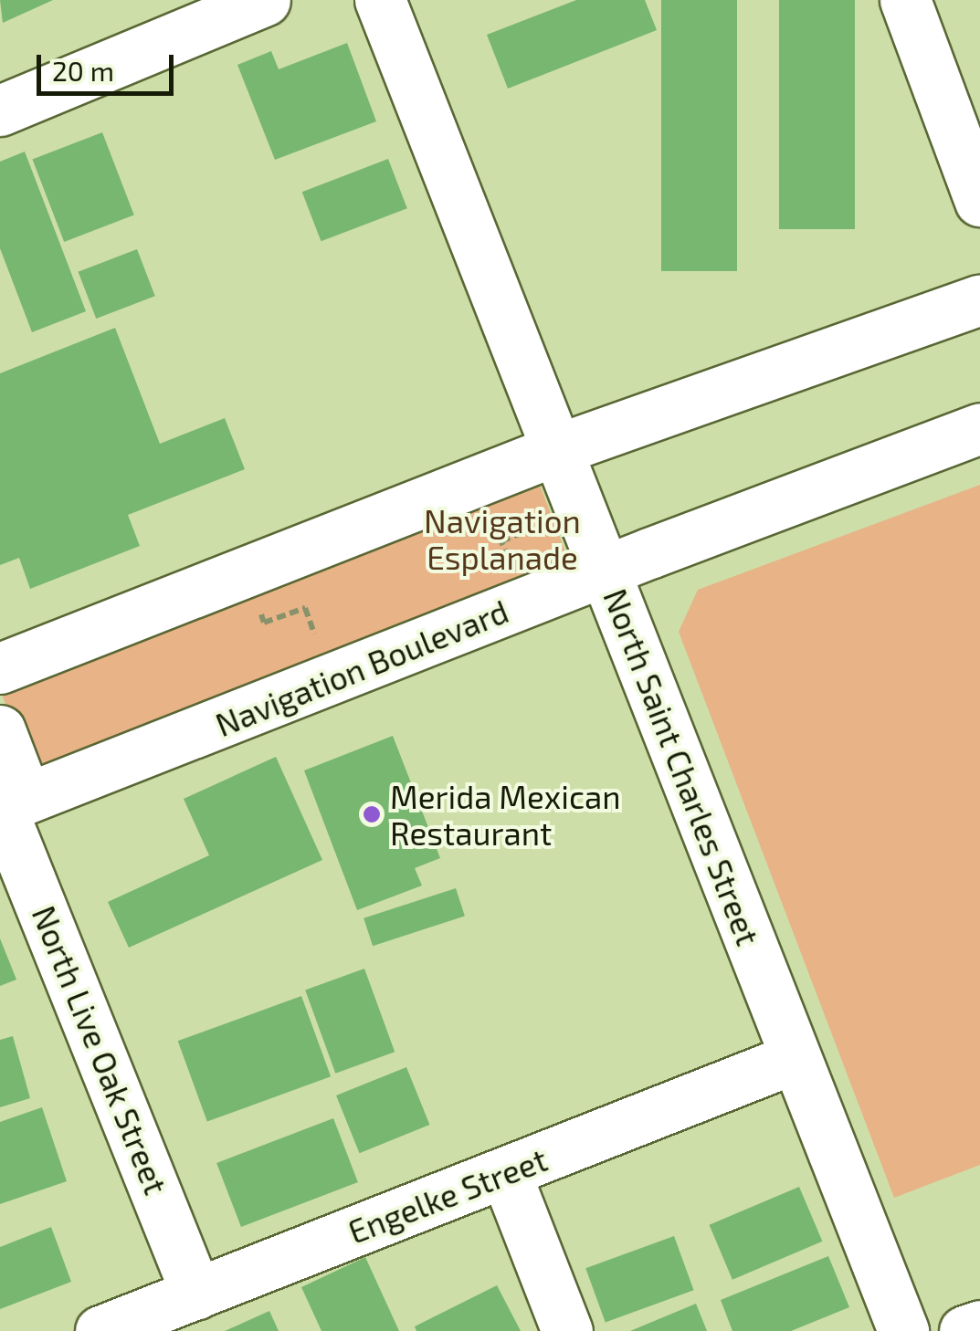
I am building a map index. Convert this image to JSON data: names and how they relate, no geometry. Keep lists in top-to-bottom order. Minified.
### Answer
{"streets":{"street":["Navigation Boulevard","North Saint Charles Street","North Live Oak Street","Engelke Street"]},"crossings":[["Navigation Boulevard","North Saint Charles Street"],["Navigation Boulevard","North Live Oak Street"],["North Saint Charles Street","Engelke Street"],["North Live Oak Street","Engelke Street"]],"parks":["Navigation Esplanade"],"places":["Merida Mexican Restaurant"],"scale_bar":"20 m"}
